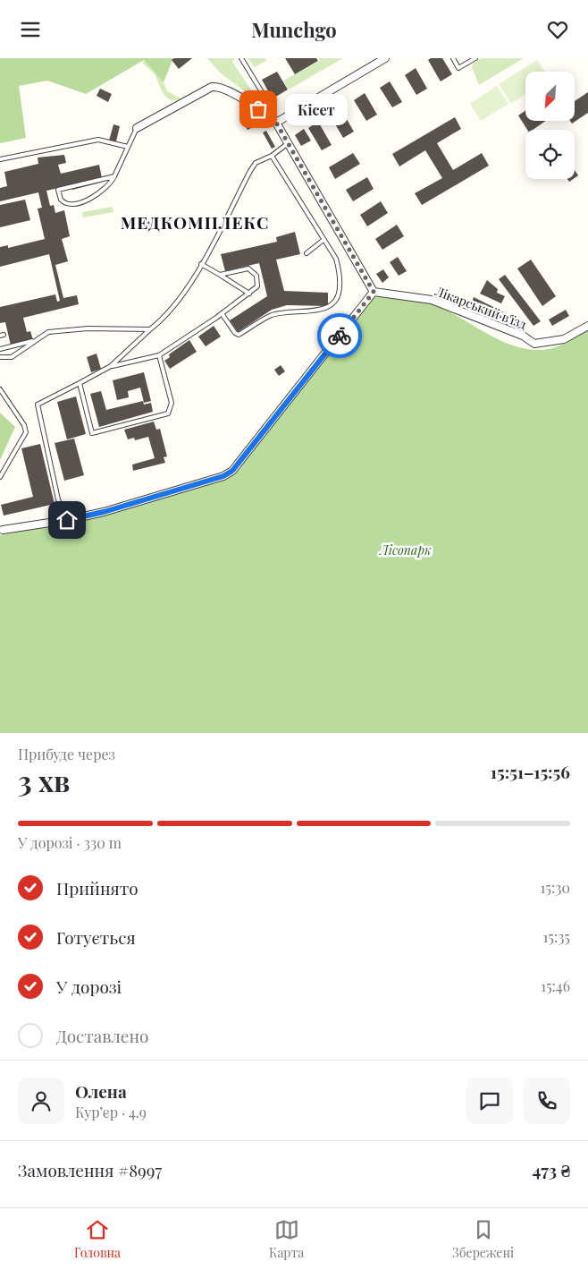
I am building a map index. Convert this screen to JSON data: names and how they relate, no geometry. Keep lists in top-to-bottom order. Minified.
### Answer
{"streets":{"street":["Лікарський в'їзд"]},"districts":["МЕДКОМПЛЕКС"],"parks":["Лісопарк"],"places":["Кісет"],"north":"bottom left","page":{"header":"Munchgo","bubble":"Кісет","heading":["3 хв","Прибуде через","15:51–15:56"],"panel":["Олена","Кур’єр · 4.9","Замовлення #8997","473 ₴"],"bar":"У дорозі · 330 m","list":[["Прийнято","15:30"],["Готується","15:35"],["У дорозі","15:46"],"Доставлено"],"tabs":["Головна","Карта","Збережені"]}}
